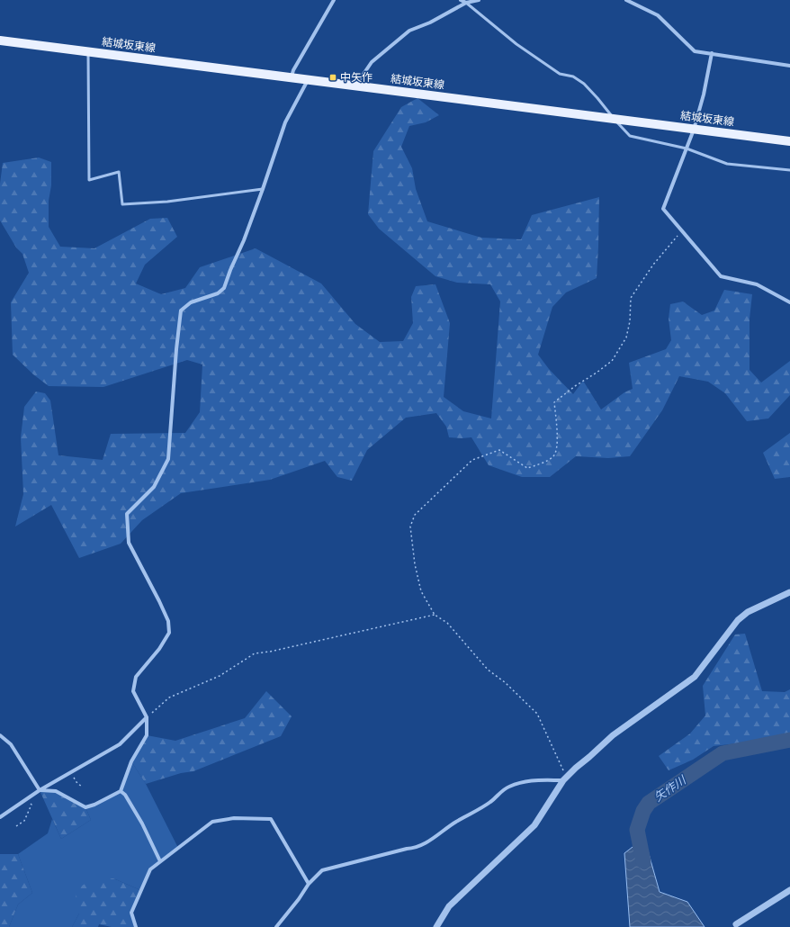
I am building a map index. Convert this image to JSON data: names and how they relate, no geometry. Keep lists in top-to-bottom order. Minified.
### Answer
{"streets":{"main road":["結城坂東線"]},"water":["矢作川"],"places":{"transit":["中矢作"]}}
